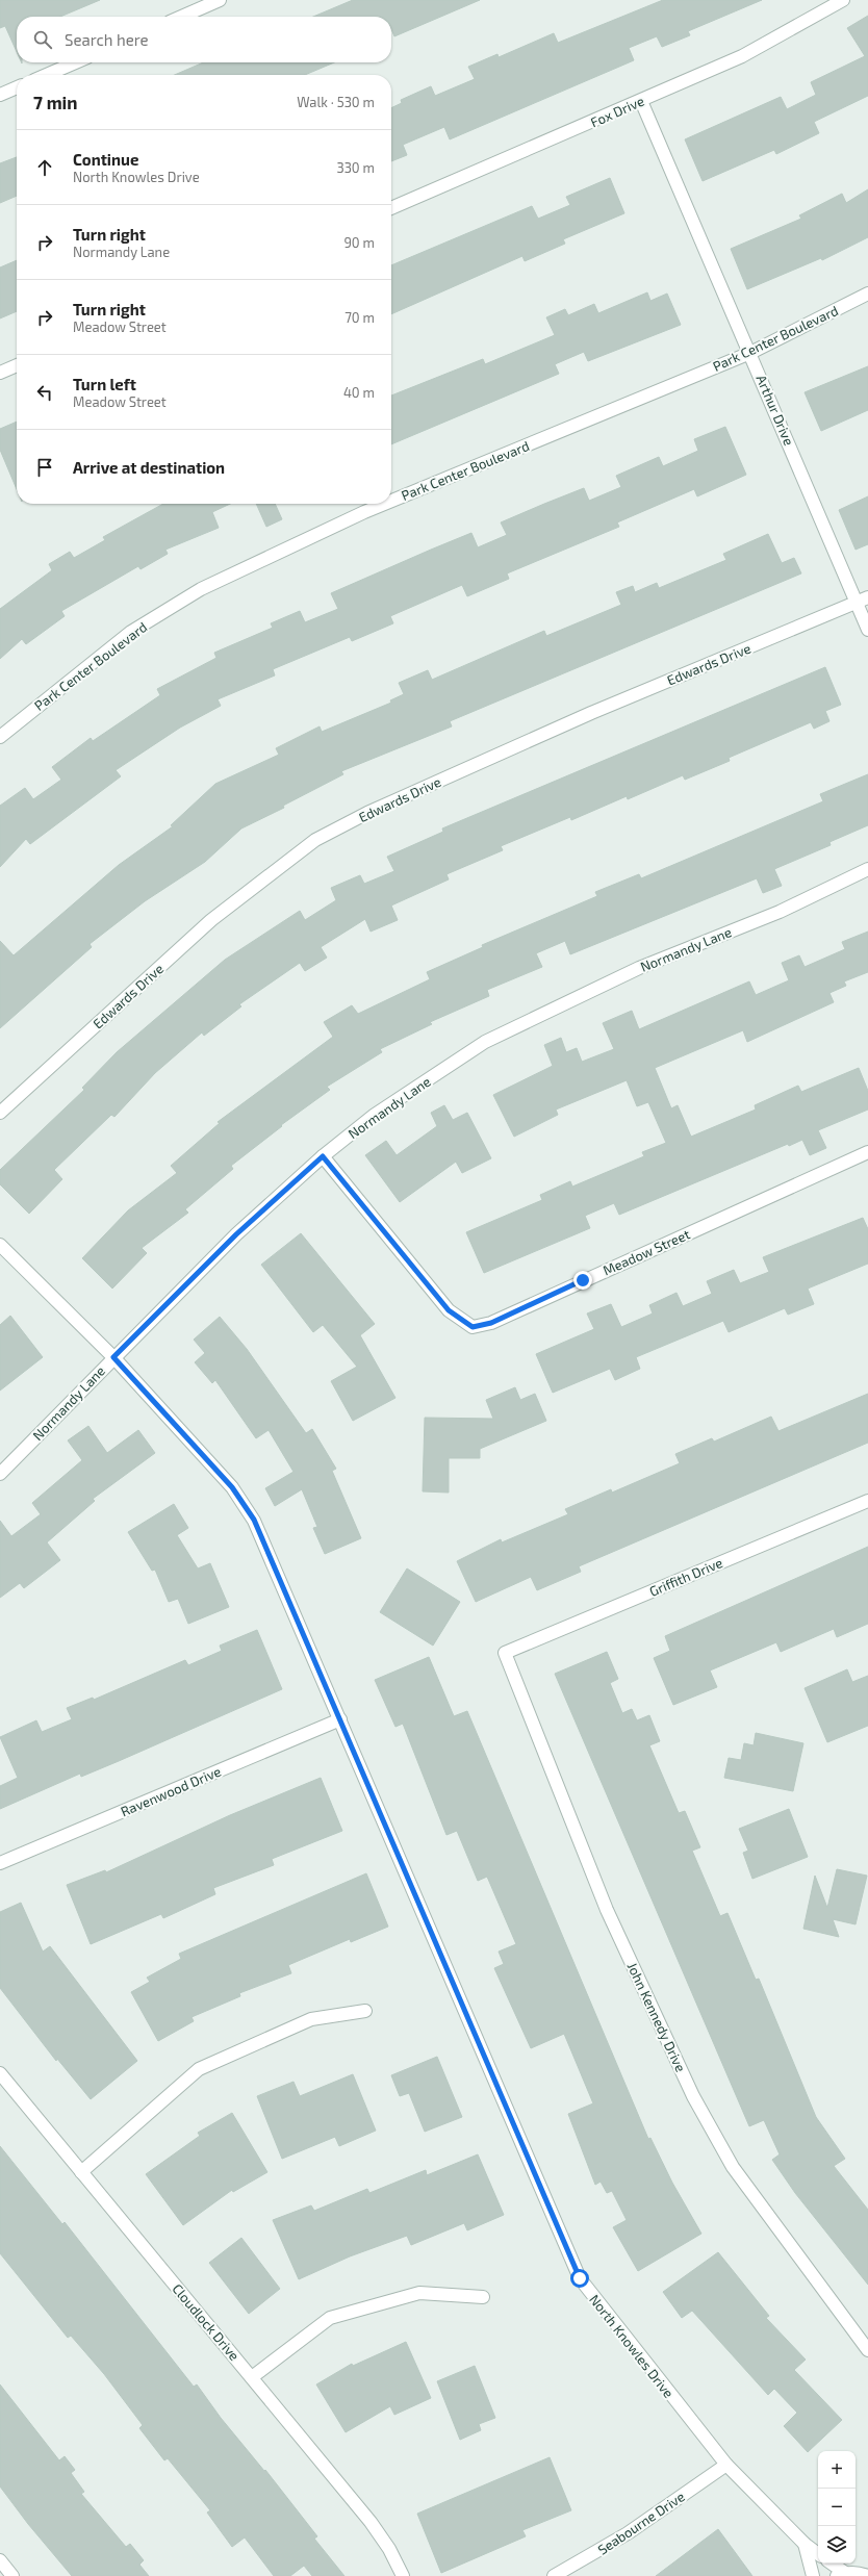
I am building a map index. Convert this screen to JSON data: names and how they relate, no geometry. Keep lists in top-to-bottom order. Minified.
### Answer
{"streets":{"street":["Fox Drive","Park Center Boulevard","Arthur Drive","Edwards Drive","Normandy Lane","Meadow Street","Griffith Drive","Ravenwood Drive","John Kennedy Drive","Cloudlock Drive","North Knowles Drive","Seabourne Drive"]},"crossings":[["Fox Drive","Arthur Drive"],["Park Center Boulevard","Arthur Drive"],["Arthur Drive","Edwards Drive"],["Normandy Lane","Meadow Street"],["Normandy Lane","North Knowles Drive"],["Griffith Drive","John Kennedy Drive"],["Ravenwood Drive","North Knowles Drive"],["North Knowles Drive","Seabourne Drive"]],"page":{"search":"Search here","heading":["7 min","Walk · 530 m"],"list":[["Continue","North Knowles Drive","330 m"],["Turn right","Normandy Lane","90 m"],["Turn right","Meadow Street","70 m"],["Turn left","Meadow Street","40 m"],"Arrive at destination"],"map_buttons":["+","−"]}}
